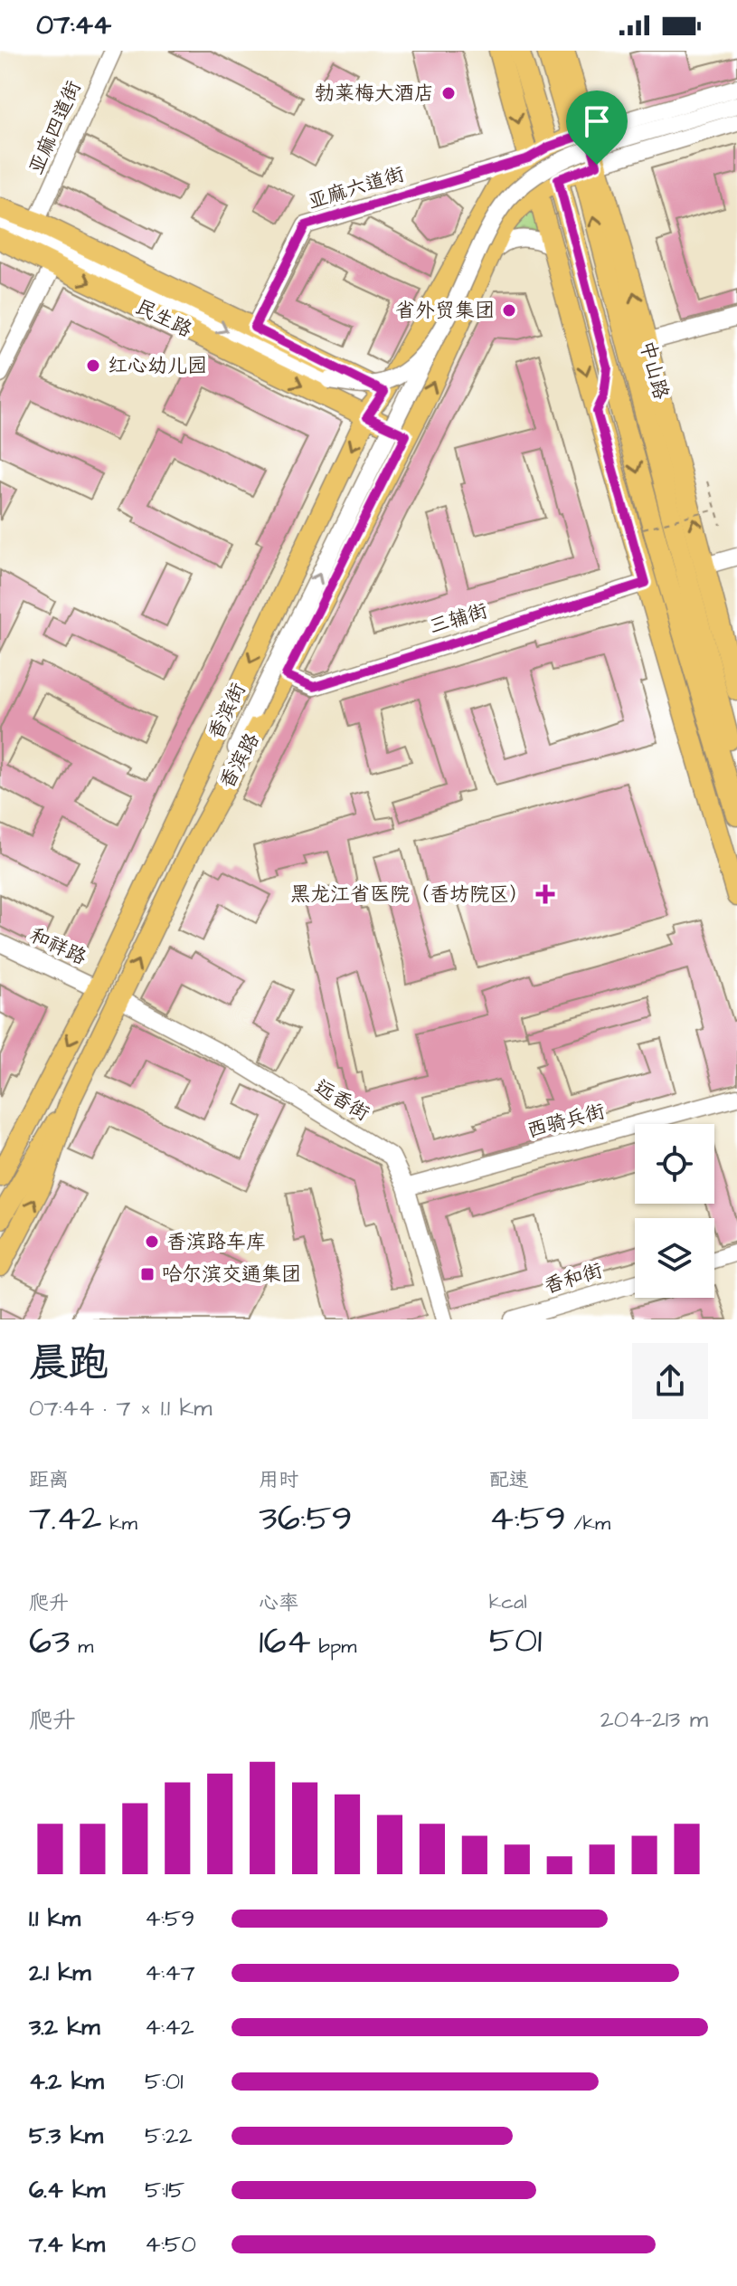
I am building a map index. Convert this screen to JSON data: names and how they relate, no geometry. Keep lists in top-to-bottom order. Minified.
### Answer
{"streets":{"main road":["民生路","中山路","香滨街","香滨路"],"street":["亚麻四道街","亚麻六道街","三辅街","和祥路","远香街","西骑兵街","香和街"]},"crossings":[["亚麻四道街","民生路"],["亚麻六道街","民生路"],["亚麻六道街","香滨街"],["民生路","香滨街"],["民生路","香滨路"],["中山路","香滨街"],["中山路","香滨路"],["三辅街","香滨路"],["香滨街","和祥路"],["香滨路","远香街"],["远香街","西骑兵街"]],"one_way":["香滨街"],"places":{"other":["勃莱梅大酒店","省外贸集团","红心幼儿园","香滨路车库"],"health":["黑龙江省医院（香坊院区）"],"transit":["哈尔滨交通集团"]},"page":{"status":"07:44","heading":["晨跑","07:44 · 7 × 1.1 km"],"stats":[["距离","7.42 km"],["用时","36:59"],["配速","4:59 /km"],["爬升","63 m"],["心率","164 bpm"],["kcal","501"]],"chart":["爬升","204–213 m"],"list":[{"name":"1.1 km","note":"4:59"},{"name":"2.1 km","note":"4:47"},{"name":"3.2 km","note":"4:42"},{"name":"4.2 km","note":"5:01"},{"name":"5.3 km","note":"5:22"},{"name":"6.4 km","note":"5:15"},{"name":"7.4 km","note":"4:50"}]}}
